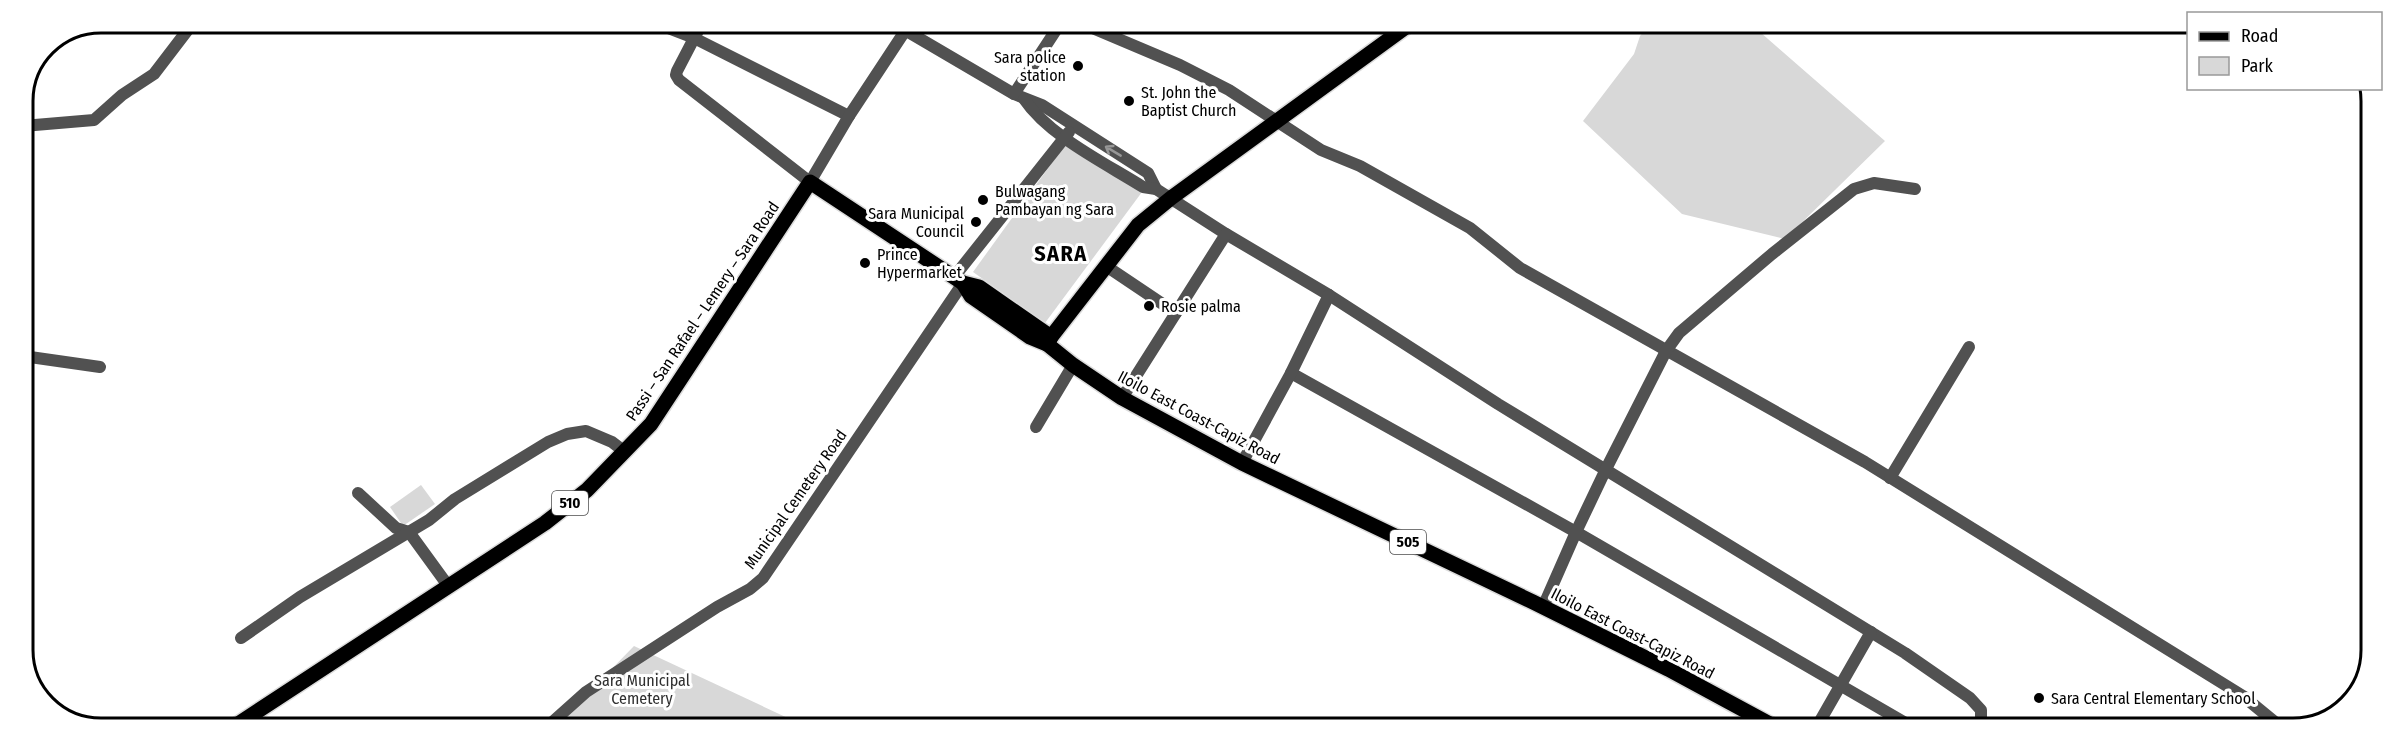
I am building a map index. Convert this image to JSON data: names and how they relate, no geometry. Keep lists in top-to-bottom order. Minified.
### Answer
{"streets":{"main road":["Passi – San Rafael – Lemery – Sara Road","Iloilo East Coast-Capiz Road","510","505"],"street":["Municipal Cemetery Road"]},"districts":["SARA"],"parks":["Sara Municipal Cemetery"],"places":["Sara police station","St. John the Baptist Church","Bulwagang Pambayan ng Sara","Sara Municipal Council","Prince Hypermarket","Rosie palma","Sara Central Elementary School"],"legend":["Road","Park"]}
